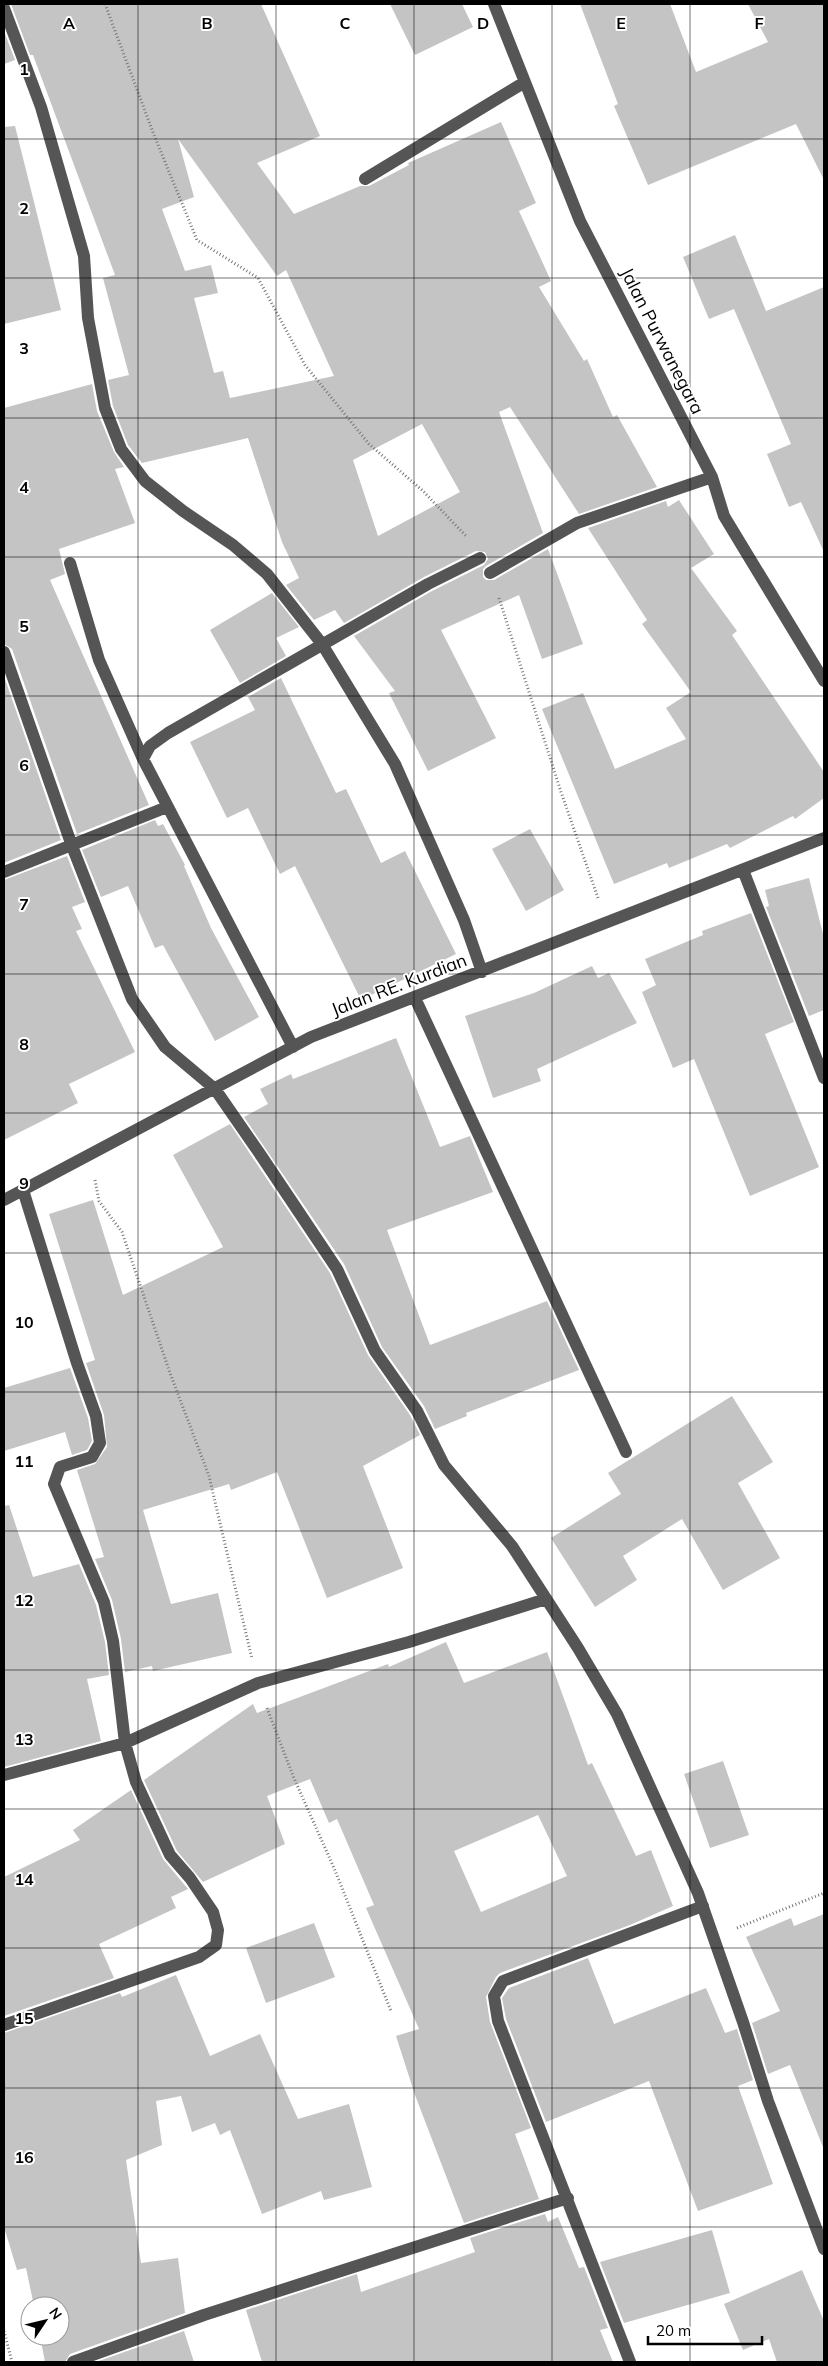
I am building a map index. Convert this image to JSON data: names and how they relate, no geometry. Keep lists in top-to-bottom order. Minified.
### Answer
{"streets":{"street":["Jalan Purwanegara","Jalan RE. Kurdian"]},"scale_bar":"20 m","north":"top right","grid":{"columns":["A","B","C","D","E","F"],"rows":["1","2","3","4","5","6","7","8","9","10","11","12","13","14","15","16"]}}
